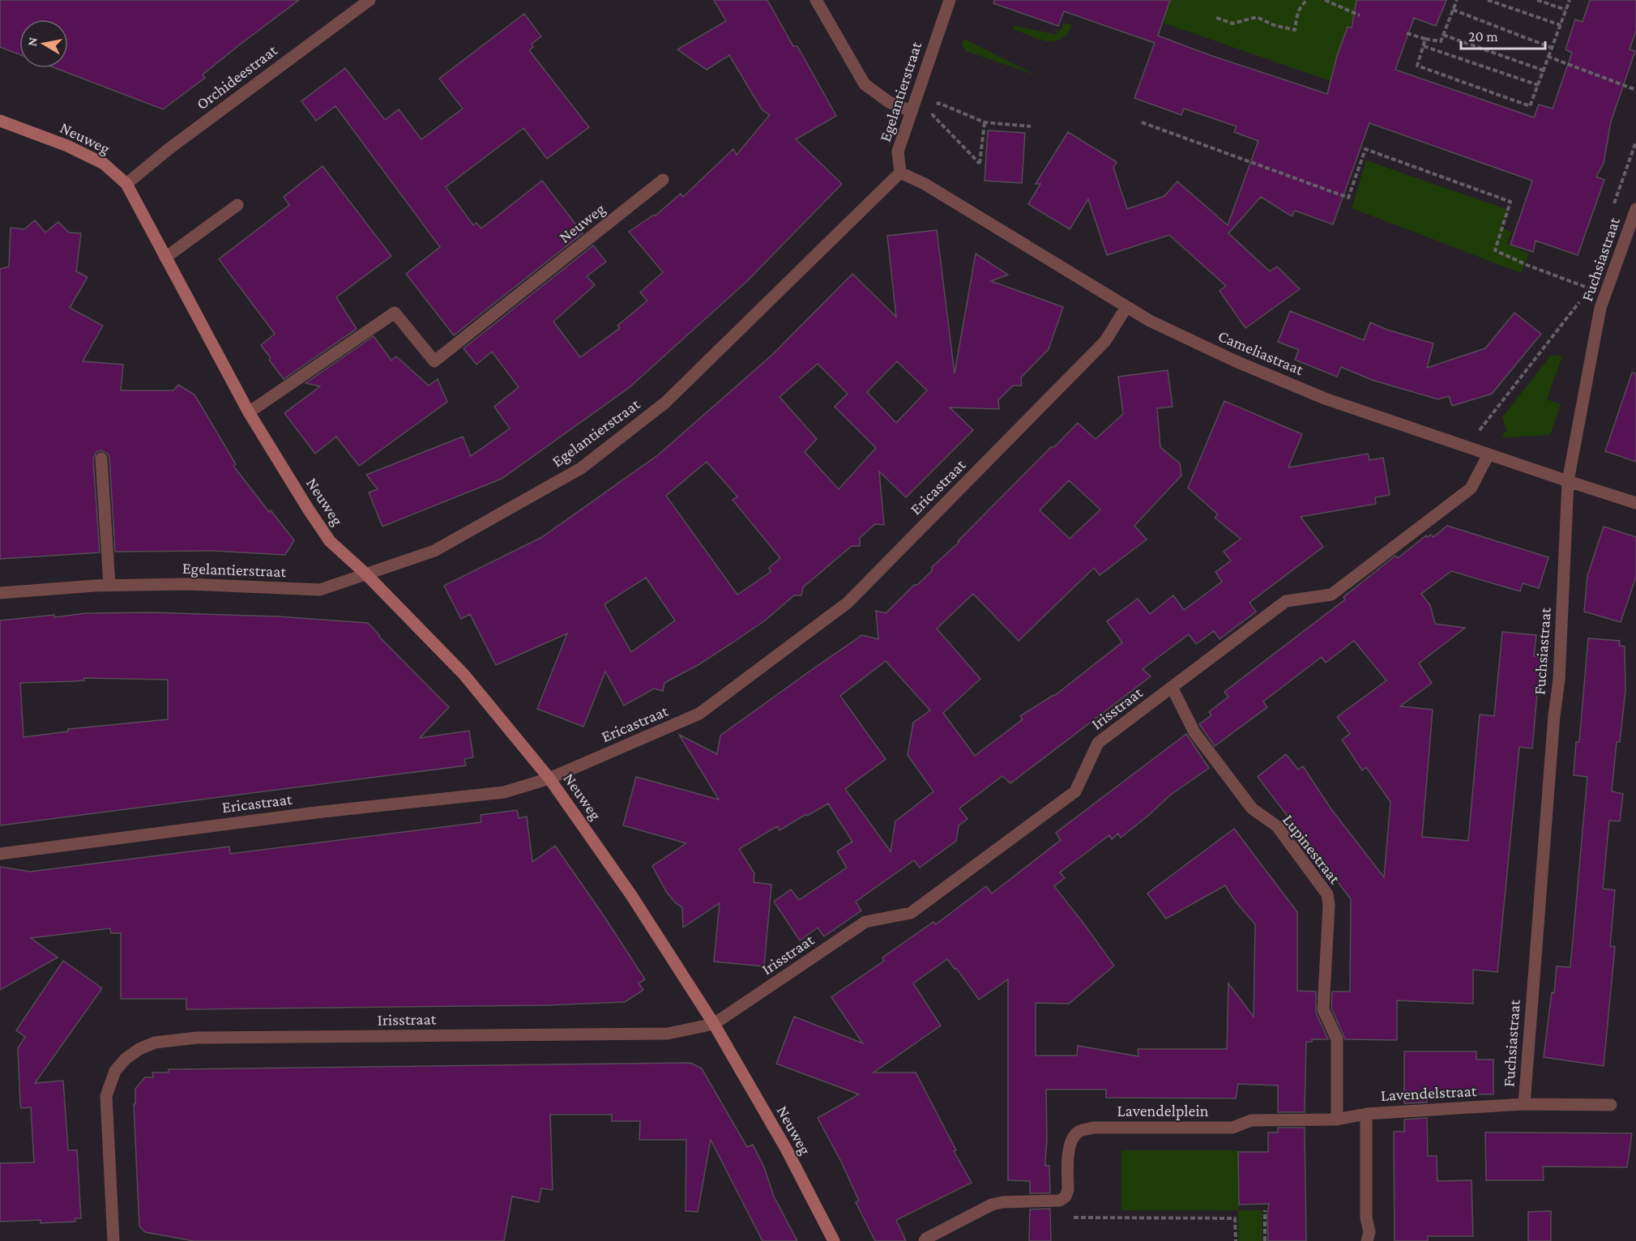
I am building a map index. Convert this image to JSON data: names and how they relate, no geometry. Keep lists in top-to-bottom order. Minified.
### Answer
{"streets":{"street":["Orchideestraat","Egelantierstraat","Neuweg","Fuchsiastraat","Cameliastraat","Ericastraat","Irisstraat","Lupinestraat","Lavendelstraat","Lavendelplein"]},"crossings":[["Orchideestraat","Neuweg"],["Egelantierstraat","Neuweg"],["Egelantierstraat","Cameliastraat"],["Neuweg","Ericastraat"],["Neuweg","Irisstraat"],["Fuchsiastraat","Cameliastraat"],["Fuchsiastraat","Lavendelstraat"],["Cameliastraat","Ericastraat"],["Cameliastraat","Irisstraat"],["Irisstraat","Lupinestraat"],["Lupinestraat","Lavendelstraat"],["Lupinestraat","Lavendelplein"],["Lavendelstraat","Lavendelplein"]],"scale_bar":"20 m","north":"left"}
